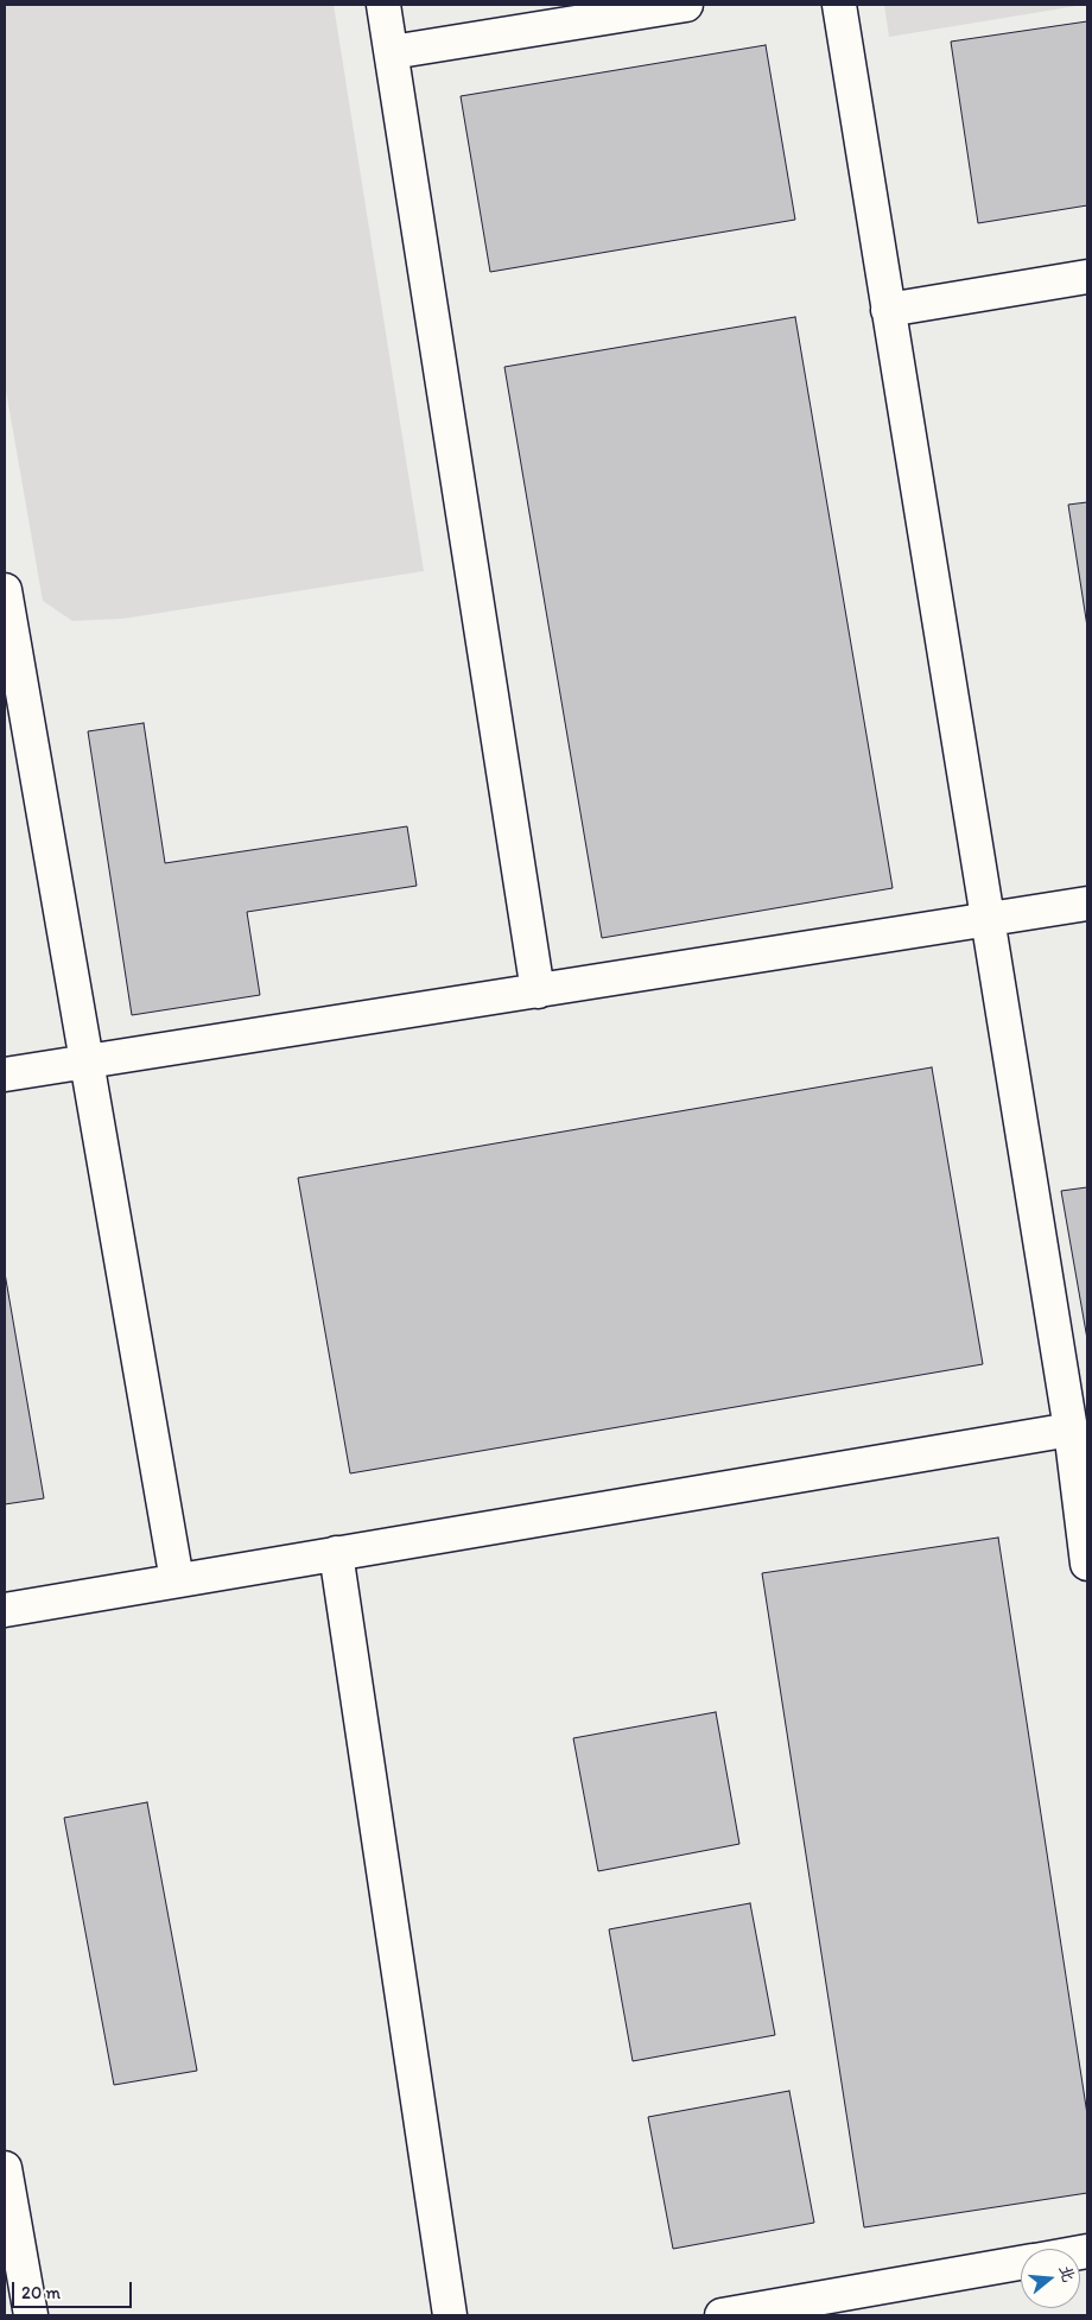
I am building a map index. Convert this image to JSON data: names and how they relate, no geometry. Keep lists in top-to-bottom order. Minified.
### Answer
{"scale_bar":"20 m","north":"right"}
